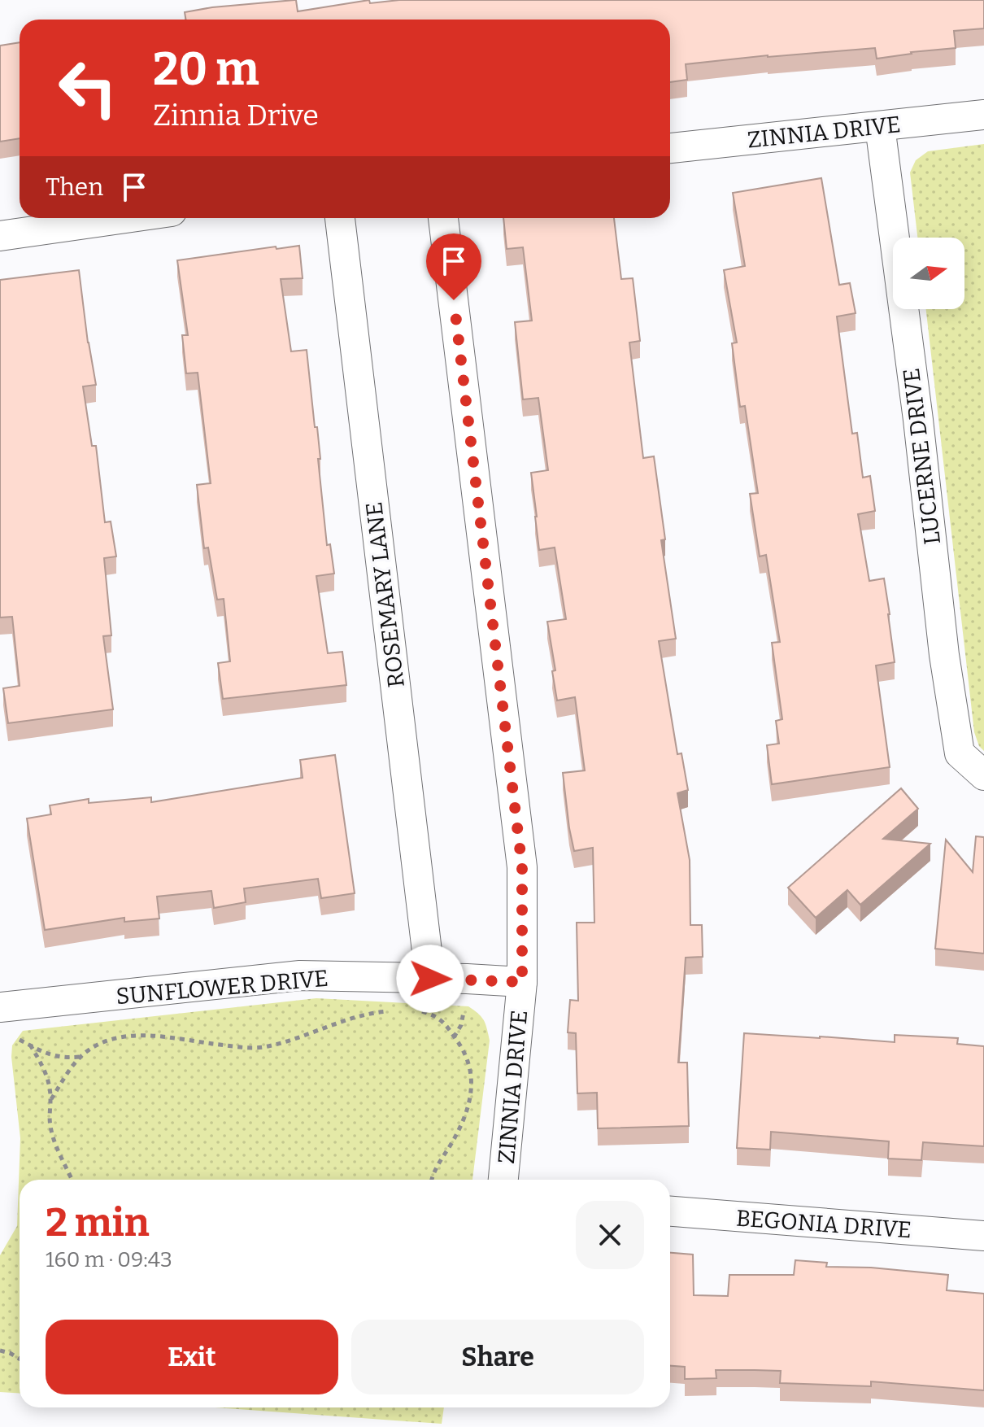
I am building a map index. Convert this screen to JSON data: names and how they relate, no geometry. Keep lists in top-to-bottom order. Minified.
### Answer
{"streets":{"street":["ZINNIA DRIVE","LUCERNE DRIVE","ROSEMARY LANE","SUNFLOWER DRIVE","BEGONIA DRIVE"]},"crossings":[["ZINNIA DRIVE","LUCERNE DRIVE"],["ZINNIA DRIVE","SUNFLOWER DRIVE"],["ROSEMARY LANE","SUNFLOWER DRIVE"]],"north":"right","page":{"turn":["20 m","Zinnia Drive"],"then":"Then","heading":["2 min","160 m · 09:43"],"buttons":["Exit","Share"]}}
